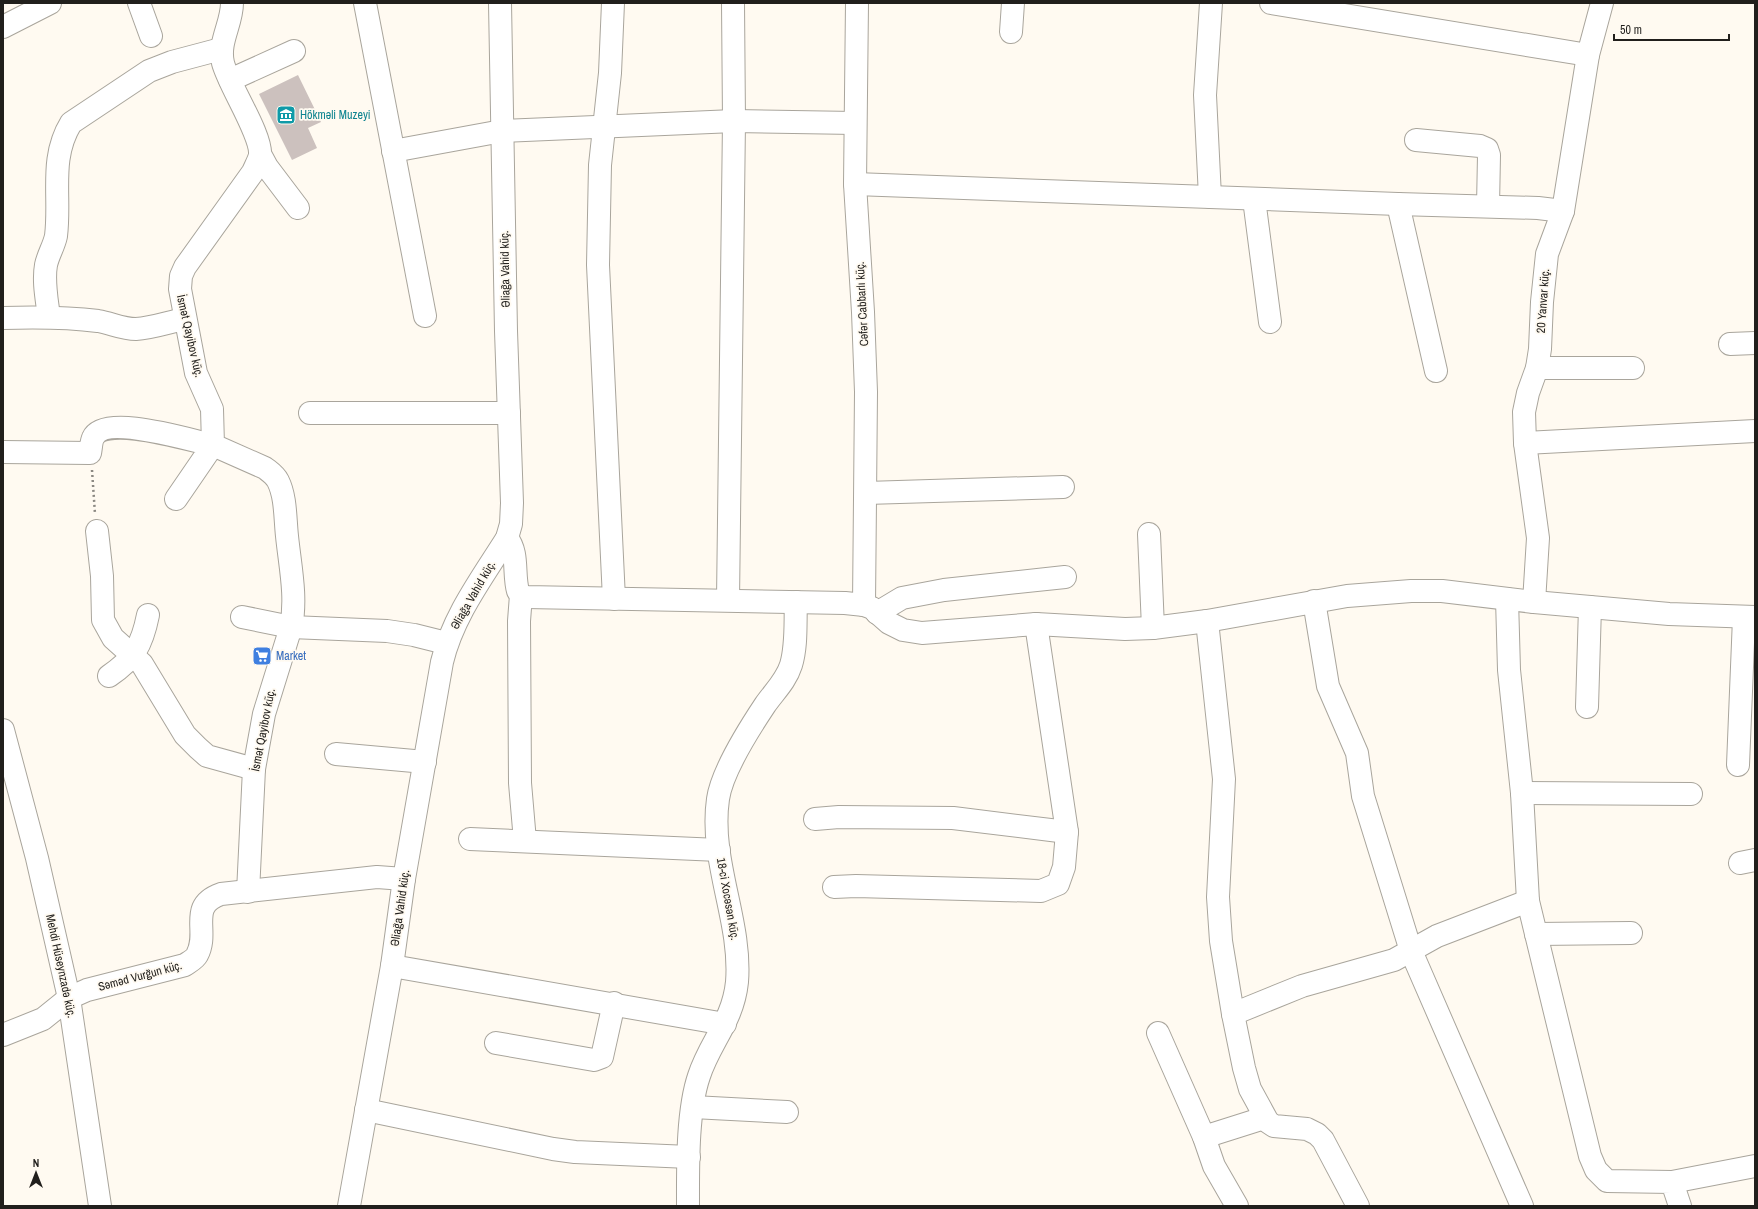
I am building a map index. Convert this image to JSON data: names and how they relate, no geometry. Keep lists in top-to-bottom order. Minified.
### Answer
{"streets":{"street":["Əliağa Vahid küç.","20 Yanvar küç.","Cəfər Cabbarlı küç.","İsmət Qayibov küç.","18-ci Xocəsən küç.","Mehdi Hüseynzadə küç.","Səməd Vurğun küç."]},"crossings":[["Əliağa Vahid küç.","Səməd Vurğun küç."],["İsmət Qayibov küç.","Səməd Vurğun küç."],["Mehdi Hüseynzadə küç.","Səməd Vurğun küç."]],"places":{"museum":["Hökməli Muzeyi"],"supermarket":["Market"]},"scale_bar":"50 m","north":"top"}
